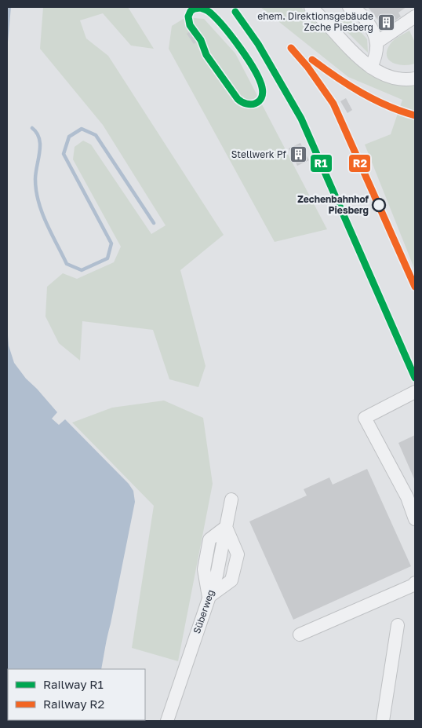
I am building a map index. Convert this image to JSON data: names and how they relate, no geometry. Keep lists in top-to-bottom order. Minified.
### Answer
{"streets":{"street":["Süberweg"]},"places":{"building":["ehem. Direktionsgebäude Zeche Piesberg","Stellwerk Pf"],"other":["Zechenbahnhof Piesberg"]},"lines":["rail line R1","rail line R2"],"legend":["Railway R1","Railway R2"]}
